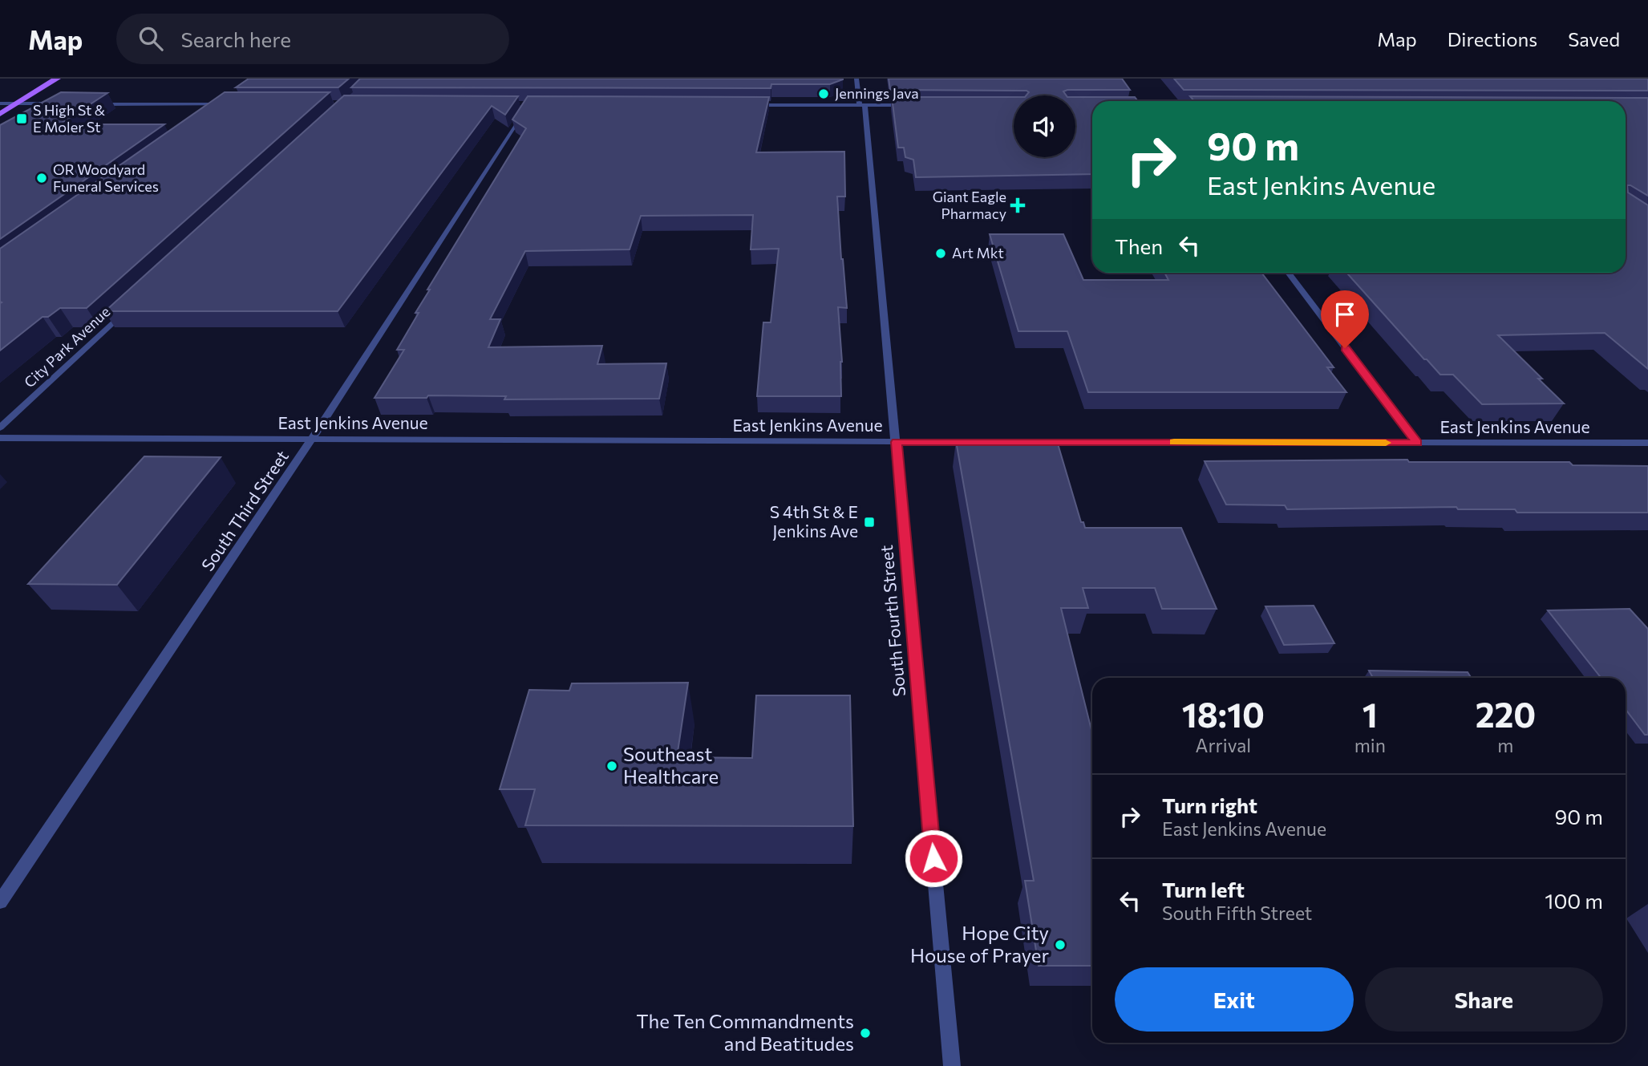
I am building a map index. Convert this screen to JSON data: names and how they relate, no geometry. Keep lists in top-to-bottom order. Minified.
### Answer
{"streets":{"street":["City Park Avenue","East Jenkins Avenue","South Third Street","South Fourth Street"]},"crossings":[["East Jenkins Avenue","South Third Street"],["East Jenkins Avenue","South Fourth Street"]],"places":{"other":["Jennings Java","OR Woodyard Funeral Services","Art Mkt","Southeast Healthcare","Hope City House of Prayer","The Ten Commandments and Beatitudes"],"transit":["S High St & E Moler St","S 4th St & E Jenkins Ave"],"health":["Giant Eagle Pharmacy"]},"page":{"header":"Map","search":"Search here","nav":["Map","Directions","Saved"],"turn":["90 m","East Jenkins Avenue"],"then":"Then","eta":["18:10","Arrival","1","min","220","m"],"list":[{"name":"Turn right","note":"East Jenkins Avenue","value":"90 m"},{"name":"Turn left","note":"South Fifth Street","value":"100 m"}],"buttons":["Exit","Share"]}}
